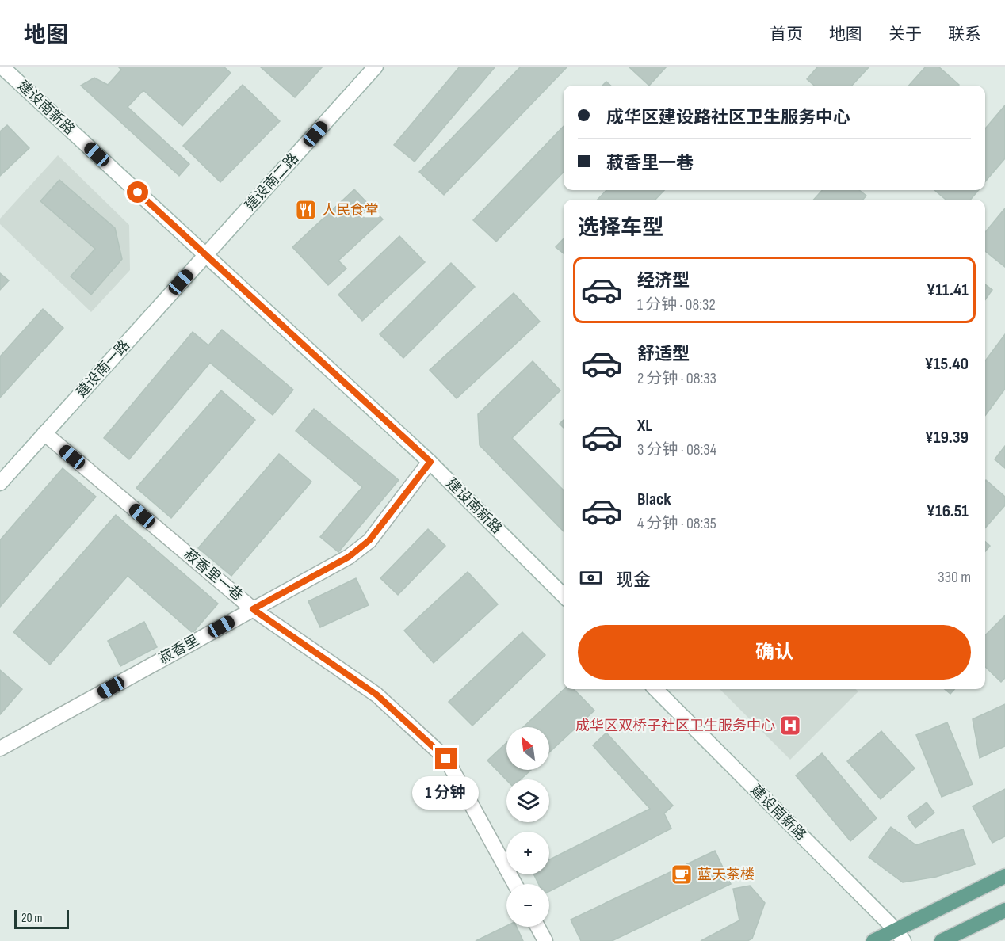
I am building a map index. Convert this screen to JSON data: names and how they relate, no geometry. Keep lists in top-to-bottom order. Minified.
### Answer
{"streets":{"street":["建设南新路","建设南二路","建设南一路","菽香里一巷","菽香里"]},"crossings":[["建设南新路","建设南二路"],["建设南新路","建设南一路"],["建设南新路","菽香里"],["建设南二路","建设南一路"],["建设南一路","菽香里一巷"],["菽香里一巷","菽香里"]],"places":{"restaurant":["人民食堂"],"hospital":["成华区双桥子社区卫生服务中心"],"cafe":["蓝天茶楼"]},"scale_bar":"20 m","north":"top left","page":{"header":"地图","nav":["首页","地图","关于","联系"],"banner":["成华区建设路社区卫生服务中心","菽香里一巷"],"heading":"选择车型","list":[{"name":"经济型","note":"1 分钟 · 08:32","value":"¥11.41"},{"name":"舒适型","note":"2 分钟 · 08:33","value":"¥15.40"},{"name":"XL","note":"3 分钟 · 08:34","value":"¥19.39"},{"name":"Black","note":"4 分钟 · 08:35","value":"¥16.51"}],"pay":["现金","330 m"],"buttons":"确认","map_buttons":["+","−"],"bubble":"1 分钟","scale":"20 m"}}
